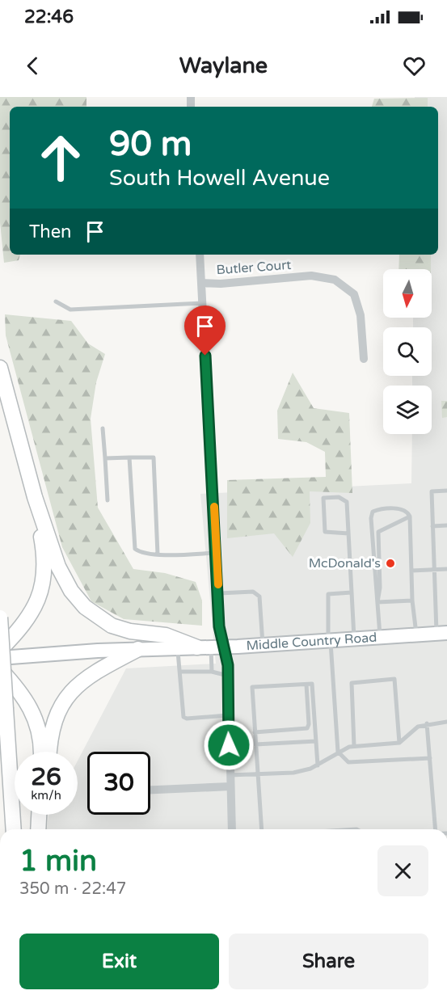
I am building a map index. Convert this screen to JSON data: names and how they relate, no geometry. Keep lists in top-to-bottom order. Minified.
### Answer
{"streets":{"main road":["Middle Country Road"],"street":["Butler Court"]},"places":["McDonald's"],"north":"bottom","page":{"status":"22:46","header":"Waylane","turn":["90 m","South Howell Avenue"],"then":"Then","speed":"26 km/h","limit":"30","heading":["1 min","350 m · 22:47"],"buttons":["Exit","Share"]}}
